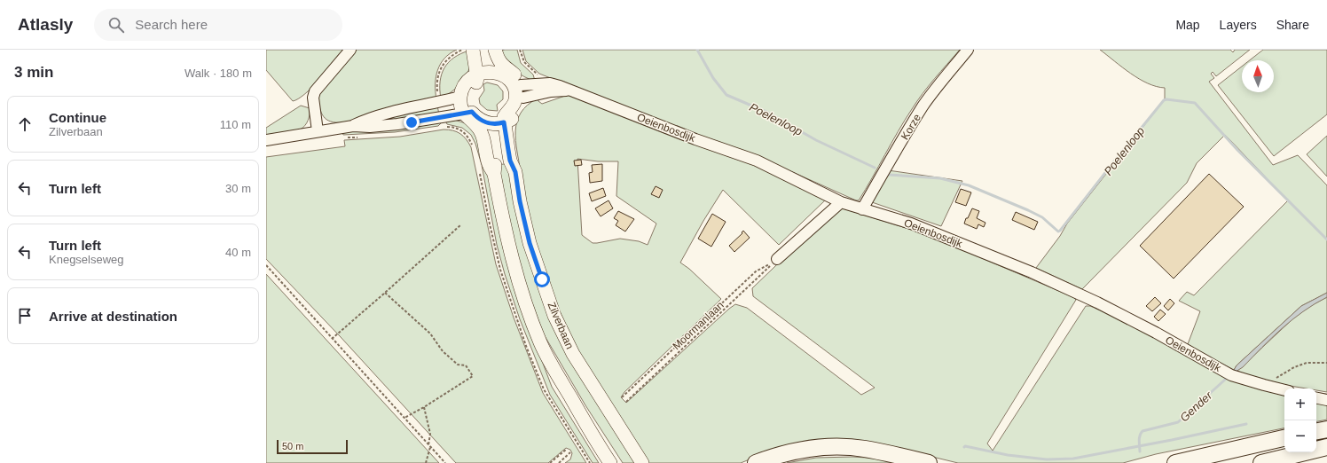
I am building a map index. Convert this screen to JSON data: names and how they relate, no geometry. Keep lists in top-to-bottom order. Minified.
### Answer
{"streets":{"main road":["Zilverbaan"],"street":["Korze","Oeienbosdijk"],"path":["Moormanlaan"]},"crossings":[["Korze","Oeienbosdijk"]],"water":["Poelenloop","Gender"],"scale_bar":"50 m","north":"top","page":{"header":"Atlasly","search":"Search here","nav":["Map","Layers","Share"],"heading":["3 min","Walk · 180 m"],"list":[["Continue","Zilverbaan","110 m"],["Turn left","30 m"],["Turn left","Knegselseweg","40 m"],"Arrive at destination"],"map_buttons":["+","−"],"scale":"50 m"}}
